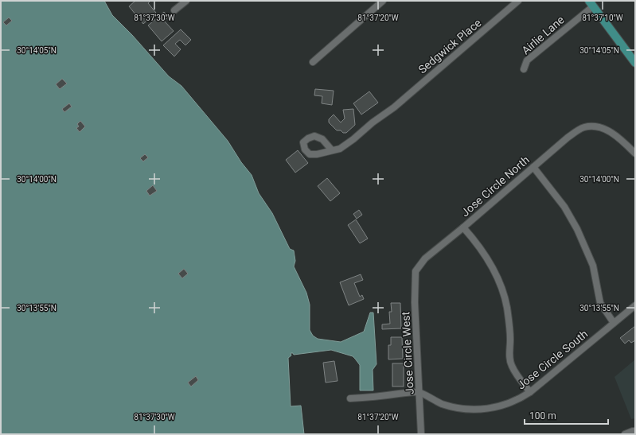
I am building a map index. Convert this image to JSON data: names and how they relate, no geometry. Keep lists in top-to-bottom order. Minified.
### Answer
{"streets":{"street":["Airlie Lane","Sedgwick Place","Jose Circle North","Jose Circle West","Jose Circle South"]},"crossings":[["Jose Circle North","Jose Circle West"],["Jose Circle West","Jose Circle South"]],"scale_bar":"100 m","coordinates":["81°37'30\"W","81°37'20\"W","81°37'10\"W","30°14'05\"N","30°14'00\"N","30°13'55\"N"]}
